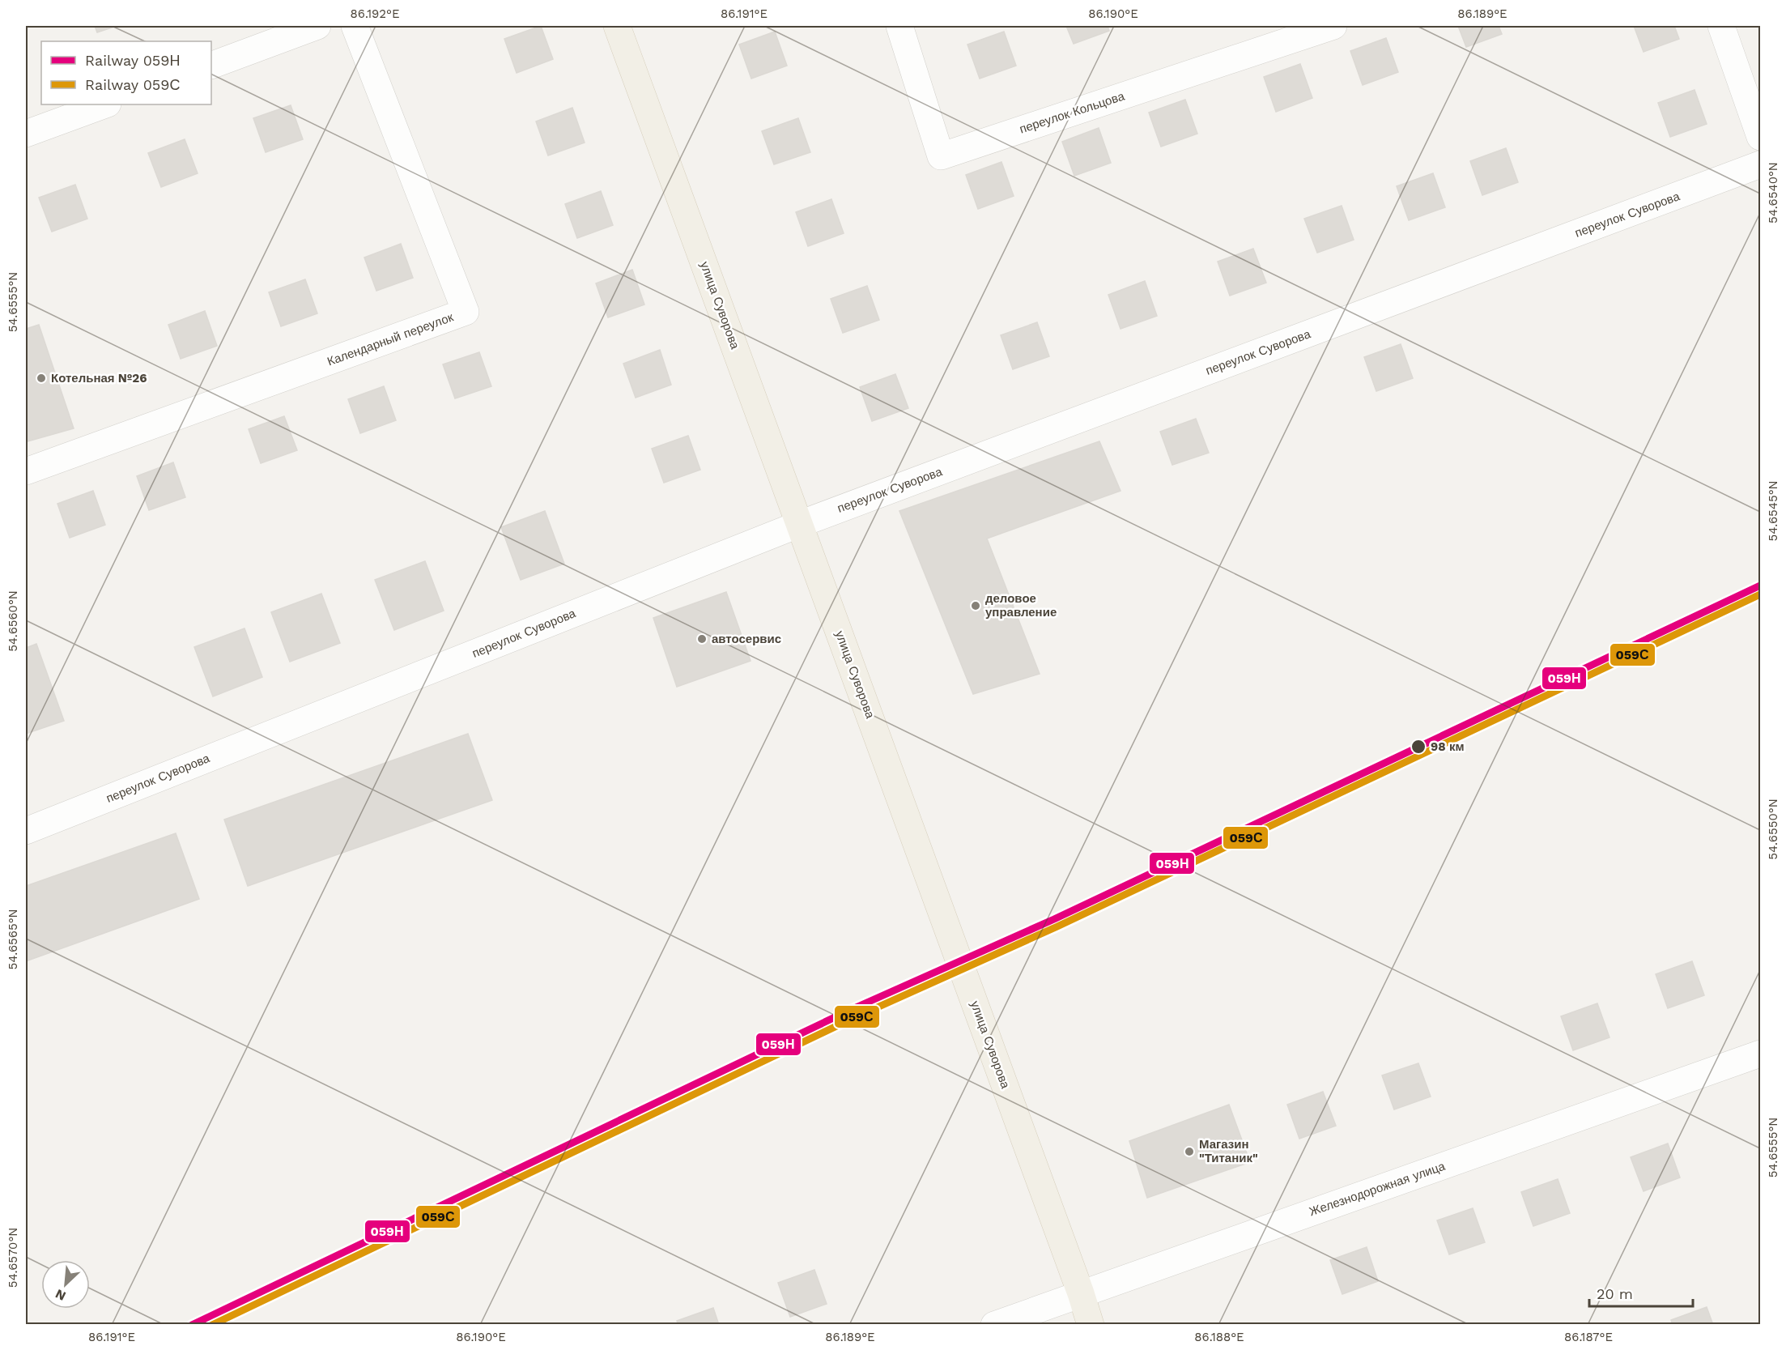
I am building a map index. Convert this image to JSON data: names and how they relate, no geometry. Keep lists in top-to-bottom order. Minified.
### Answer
{"streets":{"main road":["улица Суворова"],"street":["переулок Кольцова","переулок Суворова","Календарный переулок","Железнодорожная улица"]},"crossings":[["переулок Суворова","улица Суворова"],["улица Суворова","Железнодорожная улица"]],"places":["Котельная №26","деловое управление","автосервис","98 км","Магазин \"Титаник\""],"lines":["rail line 059Н","rail line 059С"],"legend":["Railway 059Н","Railway 059С"],"scale_bar":"20 m","north":"bottom left","coordinates":["86.192°E","86.191°E","86.190°E","86.189°E","54.6540°N","54.6555°N","54.6545°N","54.6560°N","54.6550°N","54.6565°N","54.6570°N","86.188°E","86.187°E"]}
